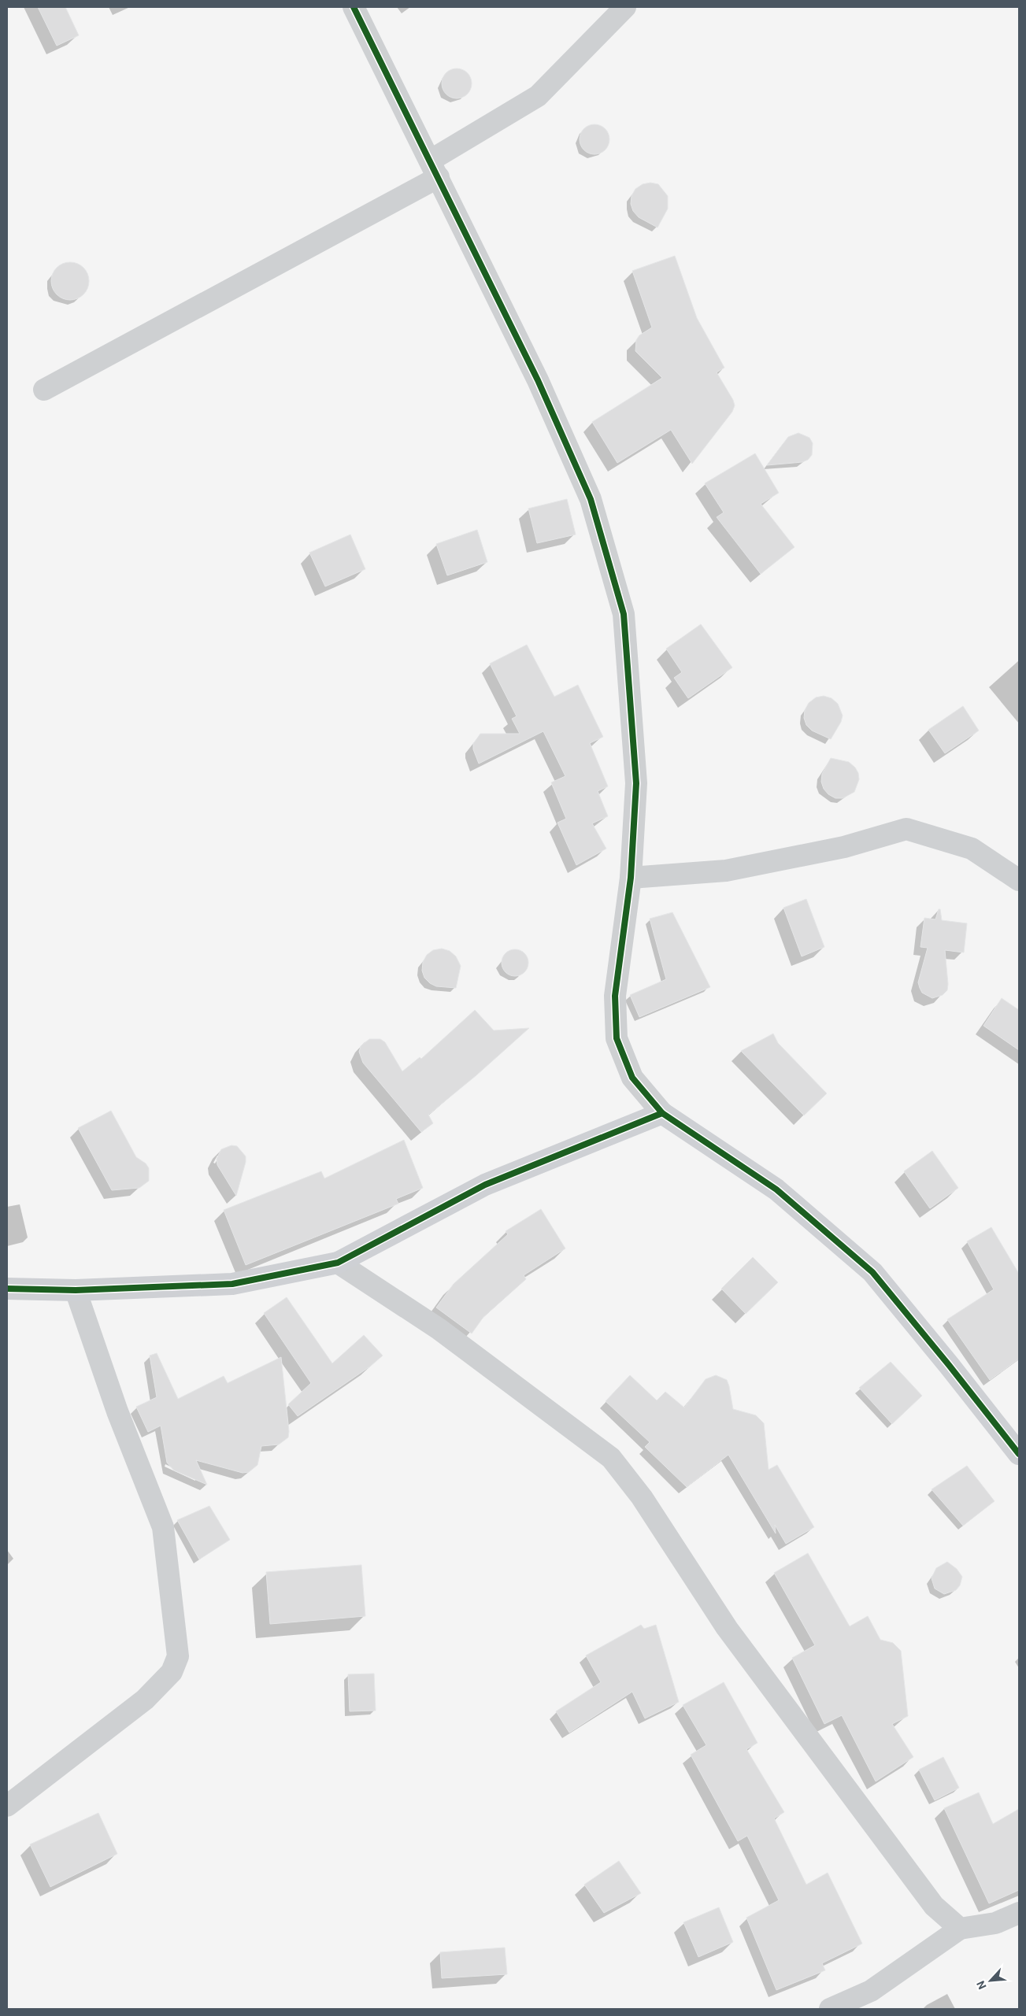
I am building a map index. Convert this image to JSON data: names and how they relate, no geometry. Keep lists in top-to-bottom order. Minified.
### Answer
{"north":"bottom left"}
